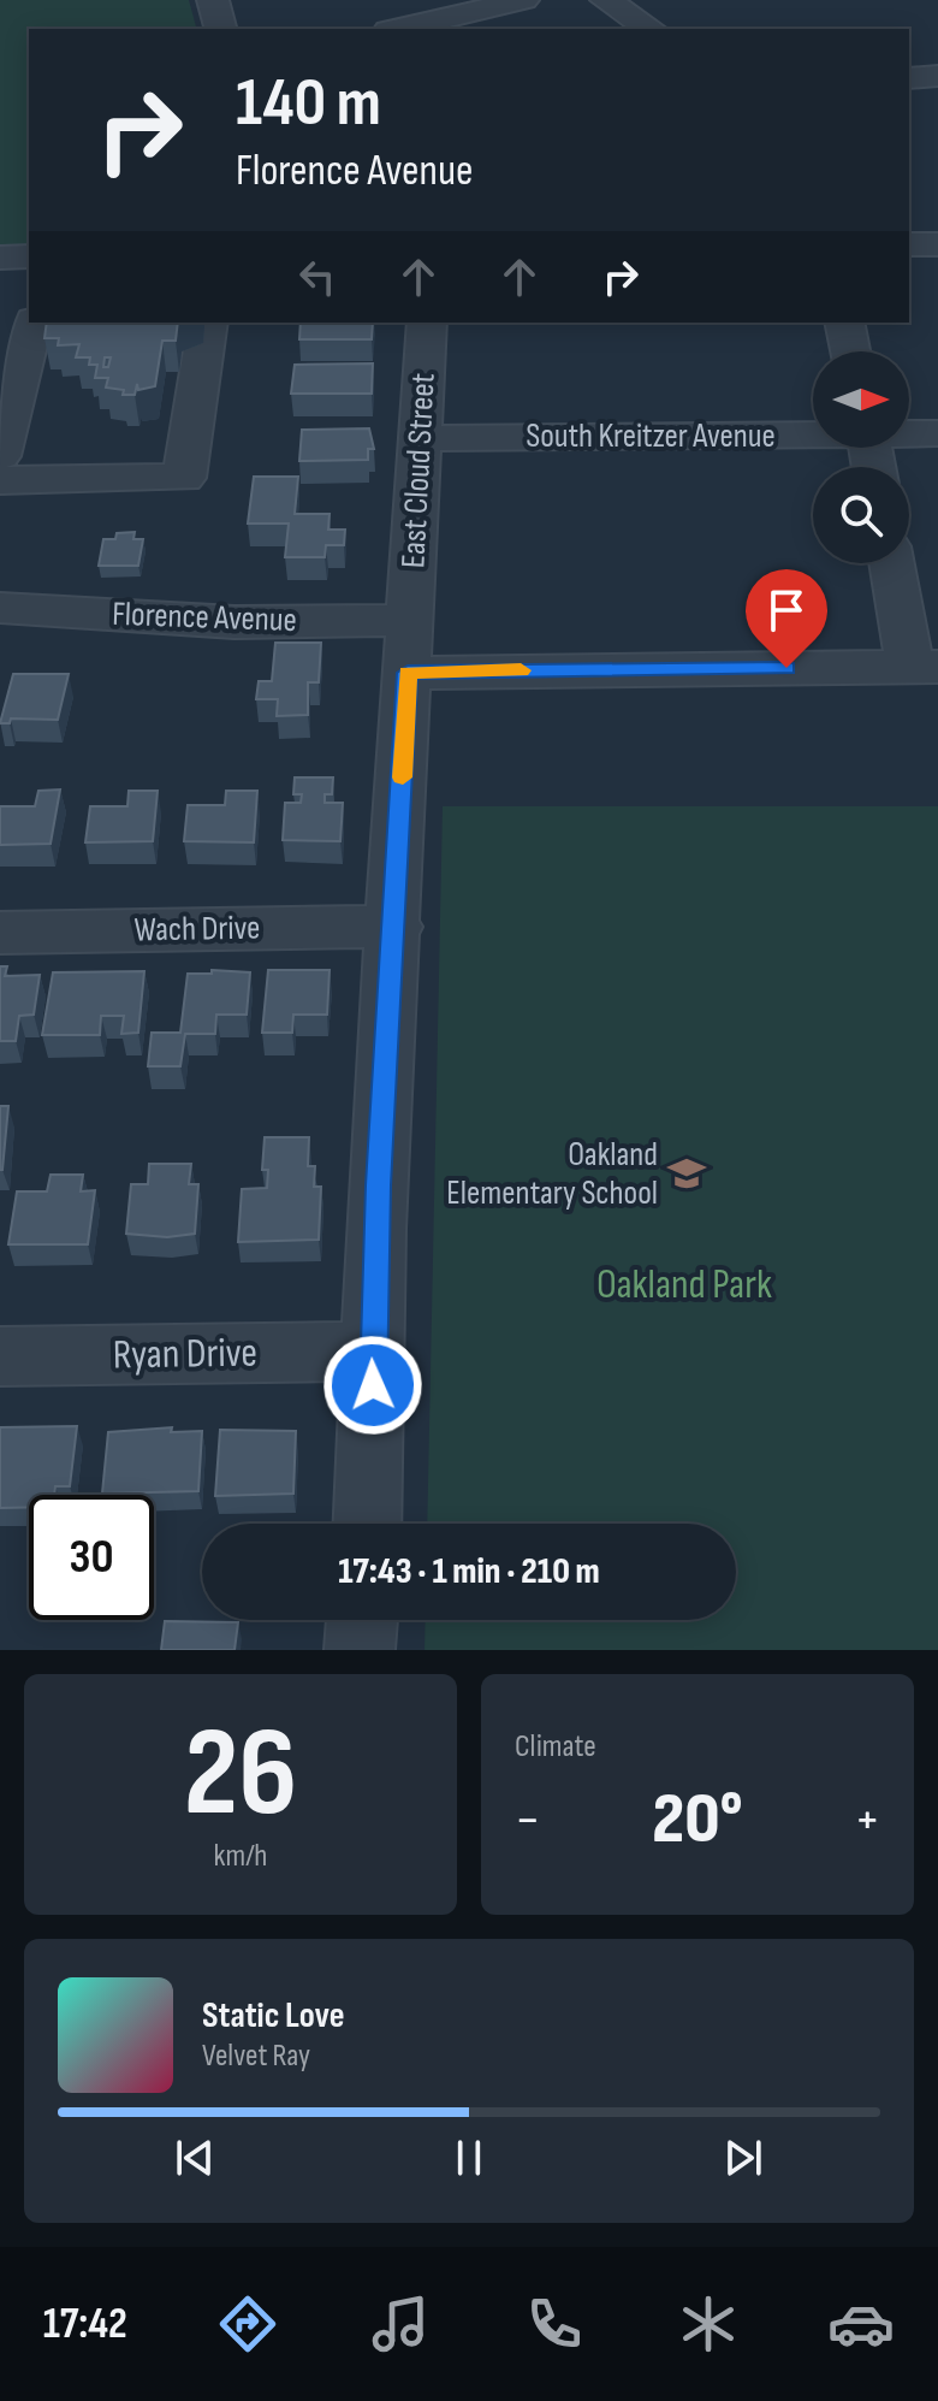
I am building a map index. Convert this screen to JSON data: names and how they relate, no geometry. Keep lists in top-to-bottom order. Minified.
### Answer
{"streets":{"street":["South Kreitzer Avenue","East Cloud Street","Florence Avenue","Wach Drive","Ryan Drive"]},"crossings":[["South Kreitzer Avenue","East Cloud Street"],["East Cloud Street","Florence Avenue"],["East Cloud Street","Wach Drive"],["East Cloud Street","Ryan Drive"]],"parks":["Oakland Park"],"places":{"school or university":["Oakland Elementary School"]},"north":"right","page":{"turn":["140 m","Florence Avenue"],"limit":"30","trip":"17:43 · 1 min · 210 m","tile":[["26","km/h"],"Climate"],"heat":["−","20°","+"],"song":["Static Love","Velvet Ray"],"tabs":"17:42"}}
